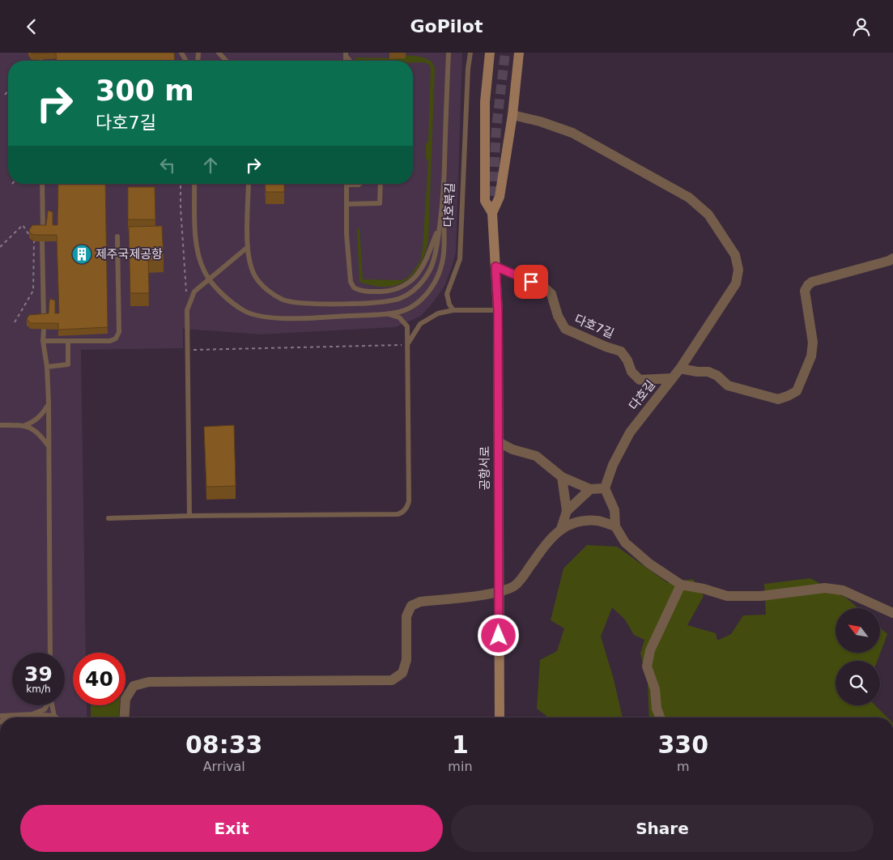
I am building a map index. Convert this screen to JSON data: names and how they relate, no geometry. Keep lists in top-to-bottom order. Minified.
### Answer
{"streets":{"street":["다호7길","다호길","공항서로"],"lane":["다호북길"]},"crossings":[["다호7길","다호길"],["다호7길","공항서로"]],"places":{"building":["제주국제공항"]},"north":"top left","page":{"header":"GoPilot","turn":["300 m","다호7길"],"speed":"39 km/h","limit":"40","eta":["08:33","Arrival","1","min","330","m"],"buttons":["Exit","Share"]}}
